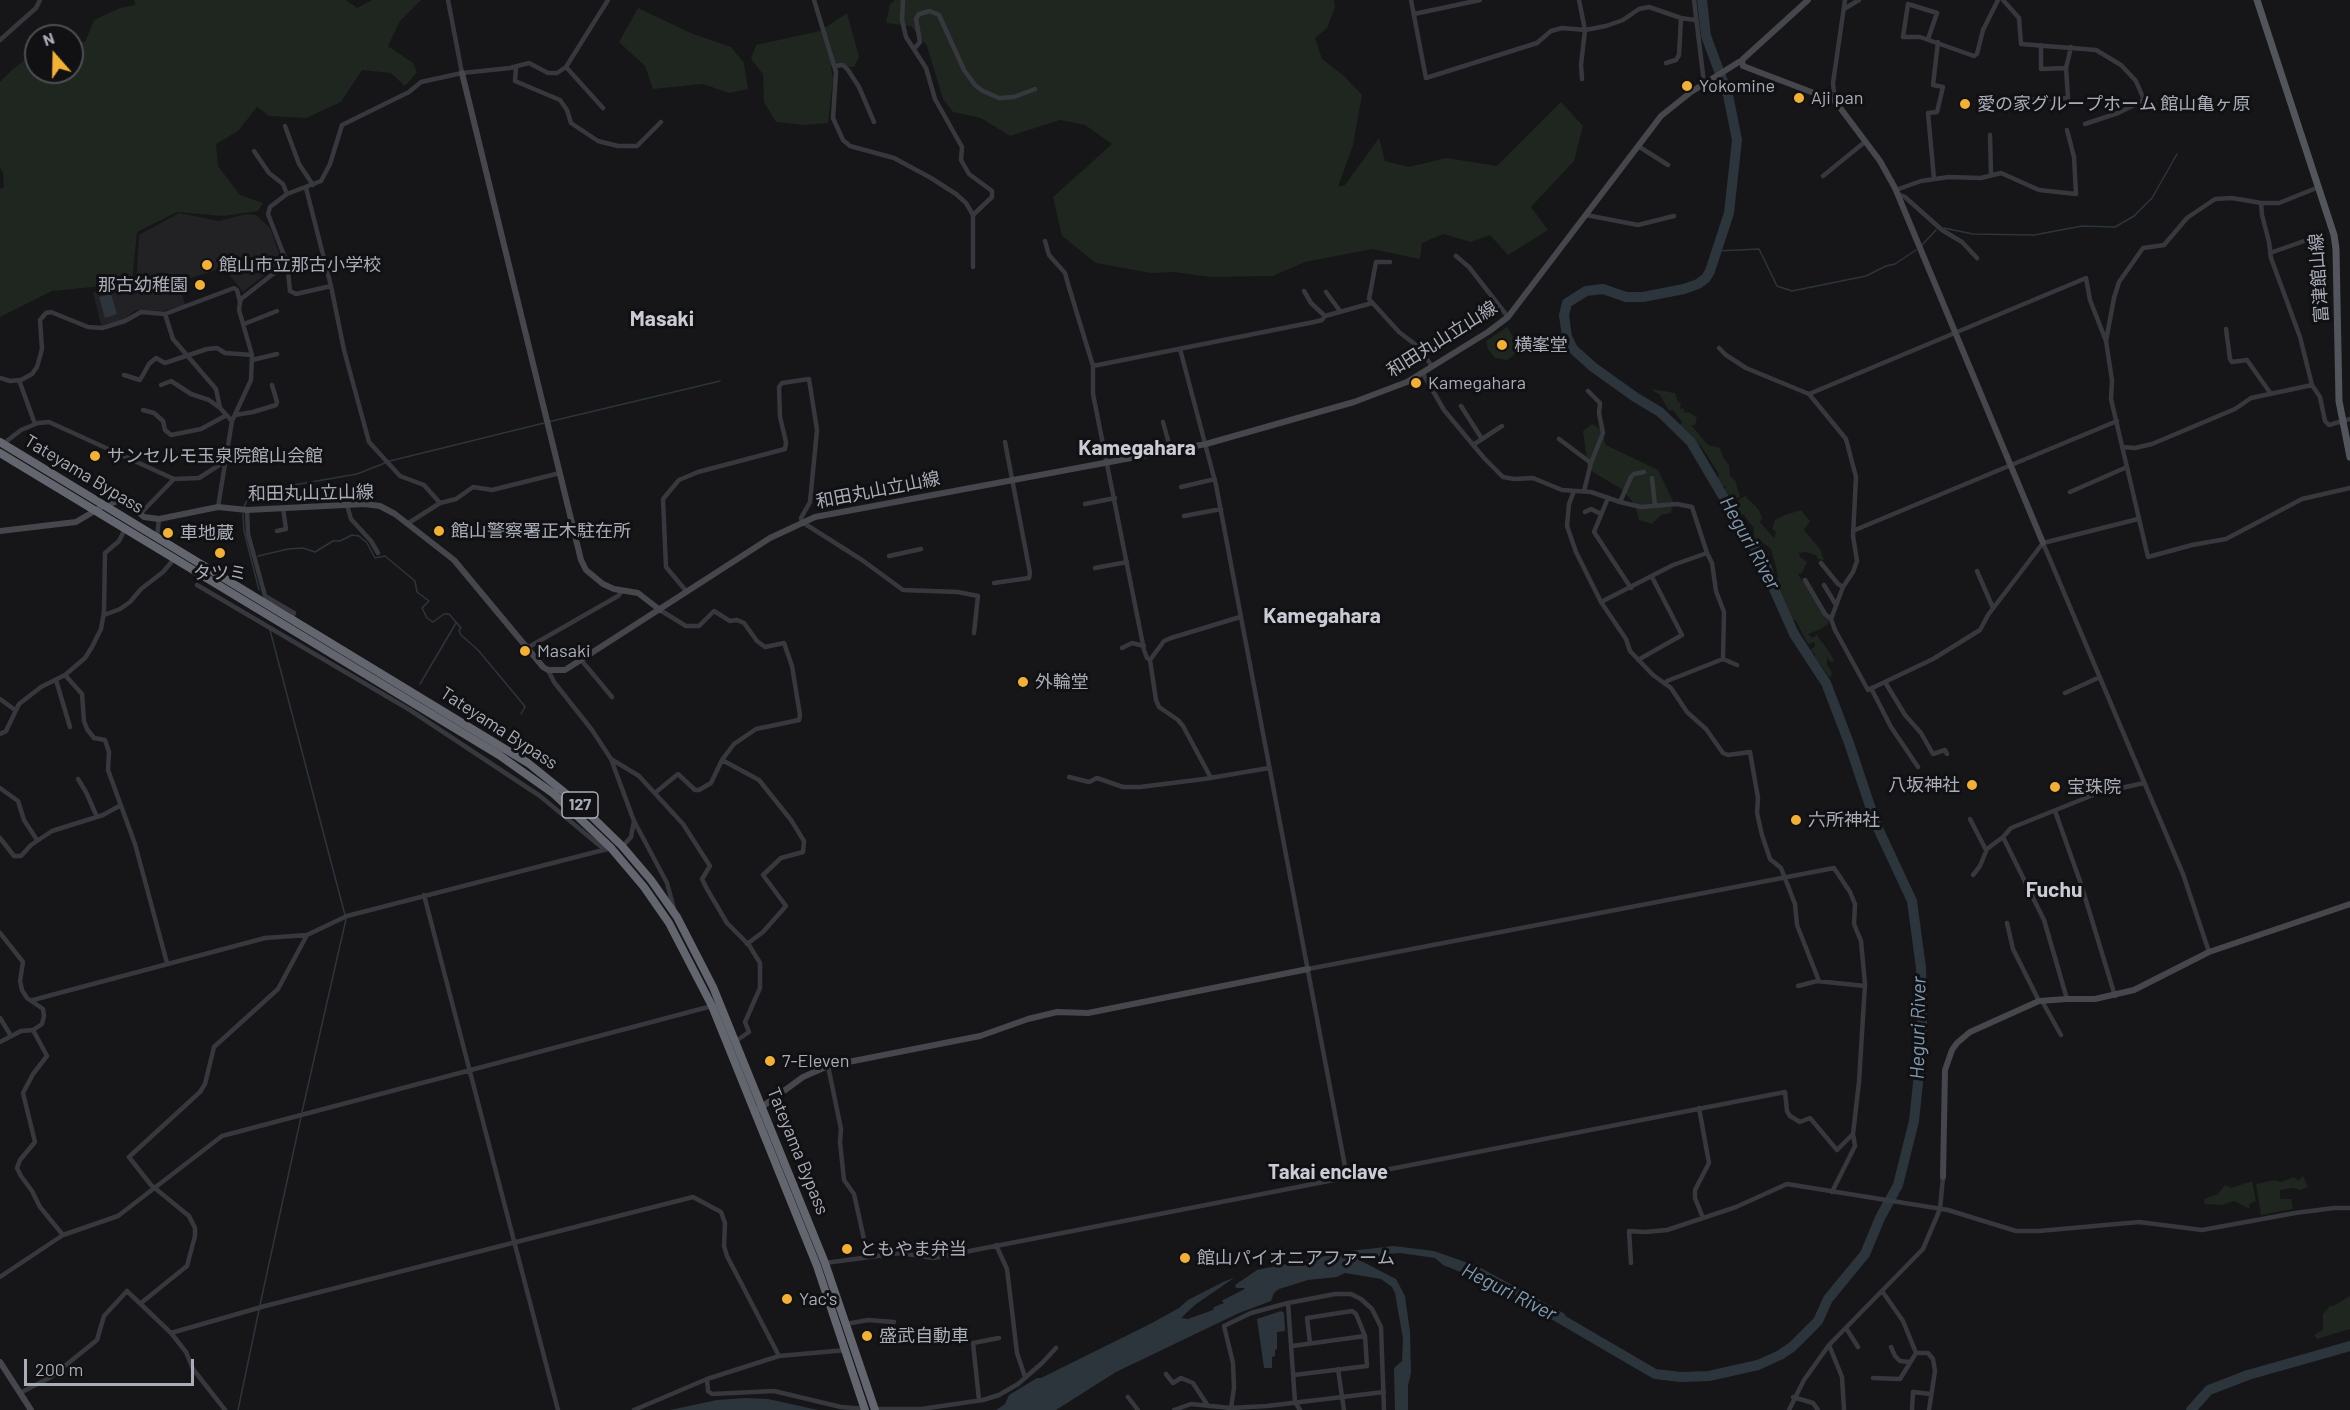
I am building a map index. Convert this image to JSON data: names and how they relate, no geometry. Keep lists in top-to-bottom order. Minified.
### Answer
{"streets":{"highway":["Tateyama Bypass","127"],"main road":["富津館山線"],"street":["和田丸山立山線"]},"crossings":[["和田丸山立山線","Tateyama Bypass"]],"districts":["Masaki","Kamegahara","Kamegahara","Fuchu","Takai enclave"],"water":["Heguri River"],"places":["Yokomine","Aji pan","愛の家グループホーム 館山亀ヶ原","館山市立那古小学校","那古幼稚園","横峯堂","Kamegahara","サンセルモ玉泉院館山会館","館山警察署正木駐在所","車地蔵","タツミ","Masaki","外輪堂","八坂神社","宝珠院","六所神社","7-Eleven","ともやま弁当","館山パイオニアファーム","Yac's","盛武自動車"],"scale_bar":"200 m","north":"top"}
